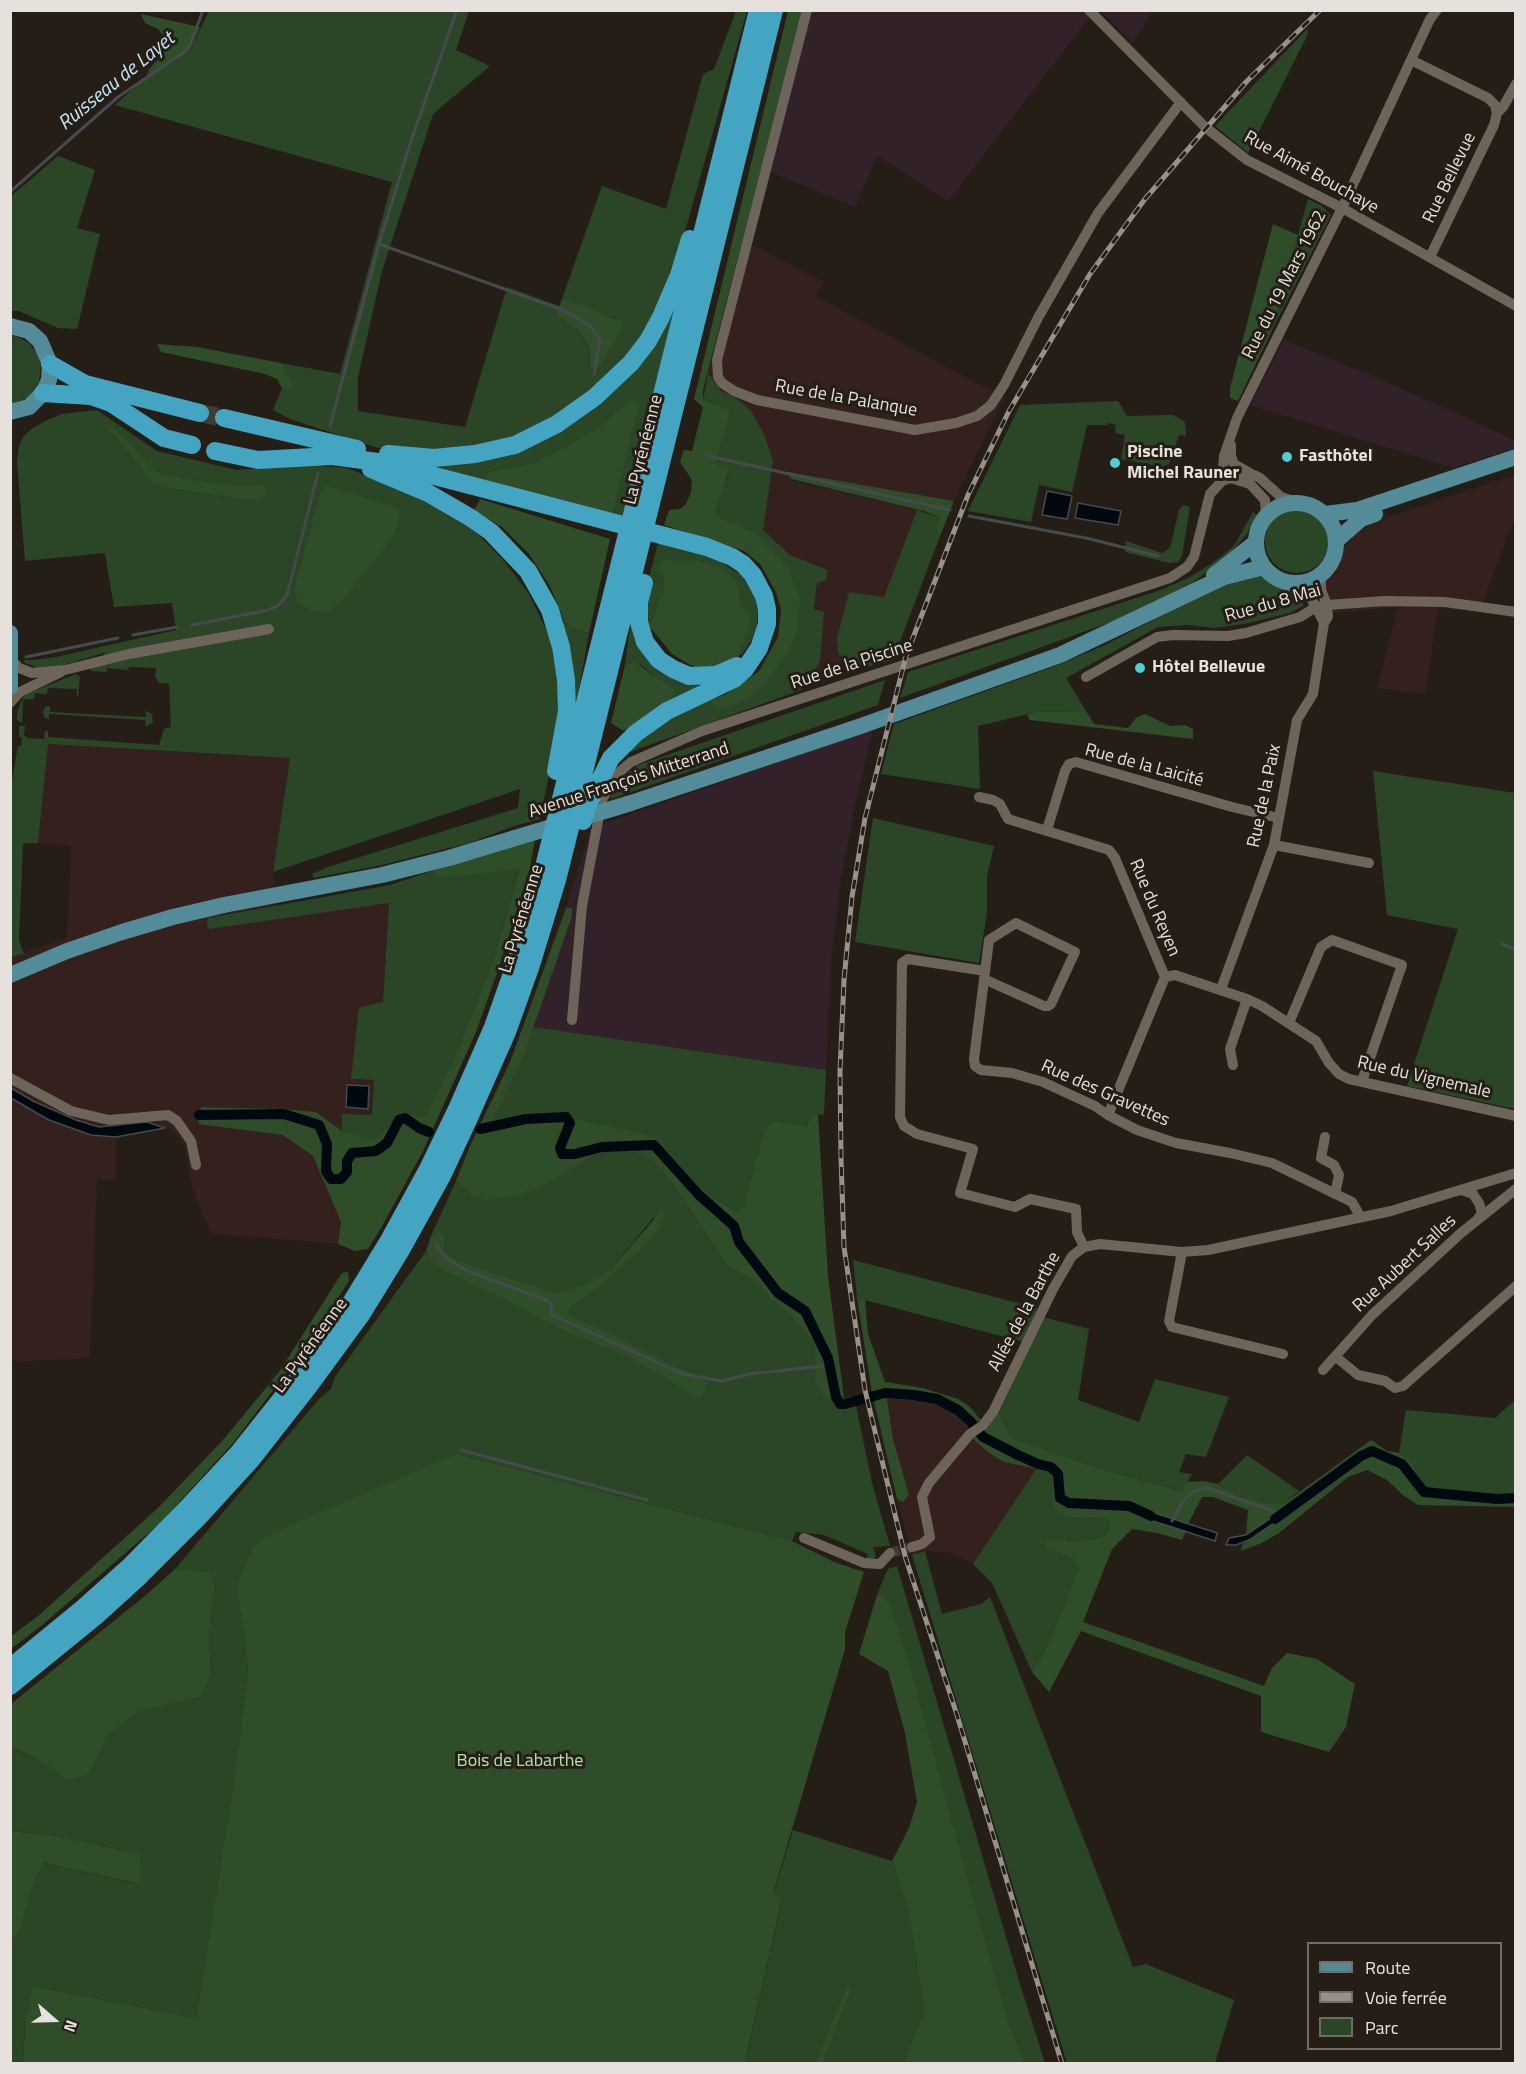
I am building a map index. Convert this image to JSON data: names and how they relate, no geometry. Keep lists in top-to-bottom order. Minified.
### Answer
{"streets":{"highway":["La Pyrénéenne"],"main road":["Avenue François Mitterrand"],"street":["Rue Aimé Bouchaye","Rue Bellevue","Rue du 19 Mars 1962","Rue de la Palanque","Rue du 8 Mai","Rue de la Piscine","Rue de la Laicité","Rue de la Paix","Rue du Reyen","Rue du Vignemale","Rue des Gravettes","Rue Aubert Salles","Allée de la Barthe"]},"crossings":[["Rue Aimé Bouchaye","Rue Bellevue"],["Rue Aimé Bouchaye","Rue du 19 Mars 1962"],["Rue Aimé Bouchaye","Rue de la Palanque"],["Rue du 19 Mars 1962","Rue de la Piscine"],["Rue du 8 Mai","Rue de la Paix"],["Rue de la Laicité","Rue de la Paix"],["Rue de la Laicité","Rue du Reyen"],["Rue de la Paix","Rue du Vignemale"],["Rue du Reyen","Rue du Vignemale"],["Rue du Reyen","Rue des Gravettes"],["Rue des Gravettes","Allée de la Barthe"]],"water":["Ruisseau de Layet"],"parks":["Bois de Labarthe"],"places":["Fasthôtel","Piscine Michel Rauner","Hôtel Bellevue"],"legend":["Route","Voie ferrée","Parc"],"north":"right"}
